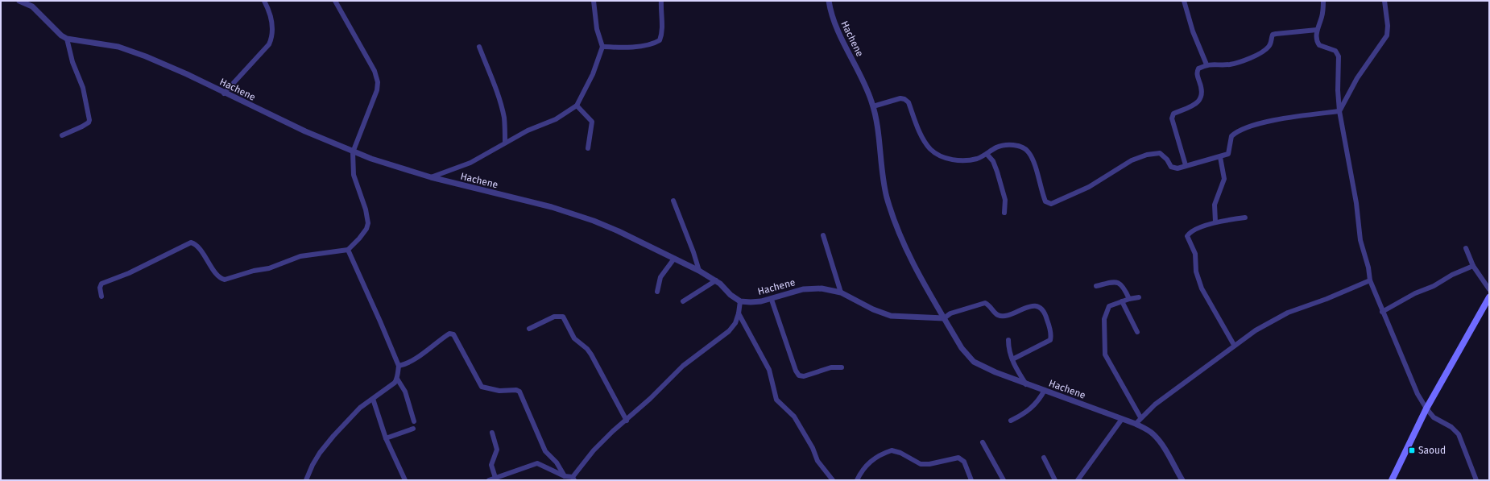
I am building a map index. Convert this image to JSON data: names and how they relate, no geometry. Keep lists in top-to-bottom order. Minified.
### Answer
{"streets":{"street":["Hachene"]},"places":{"transit":["Saoud"]}}
